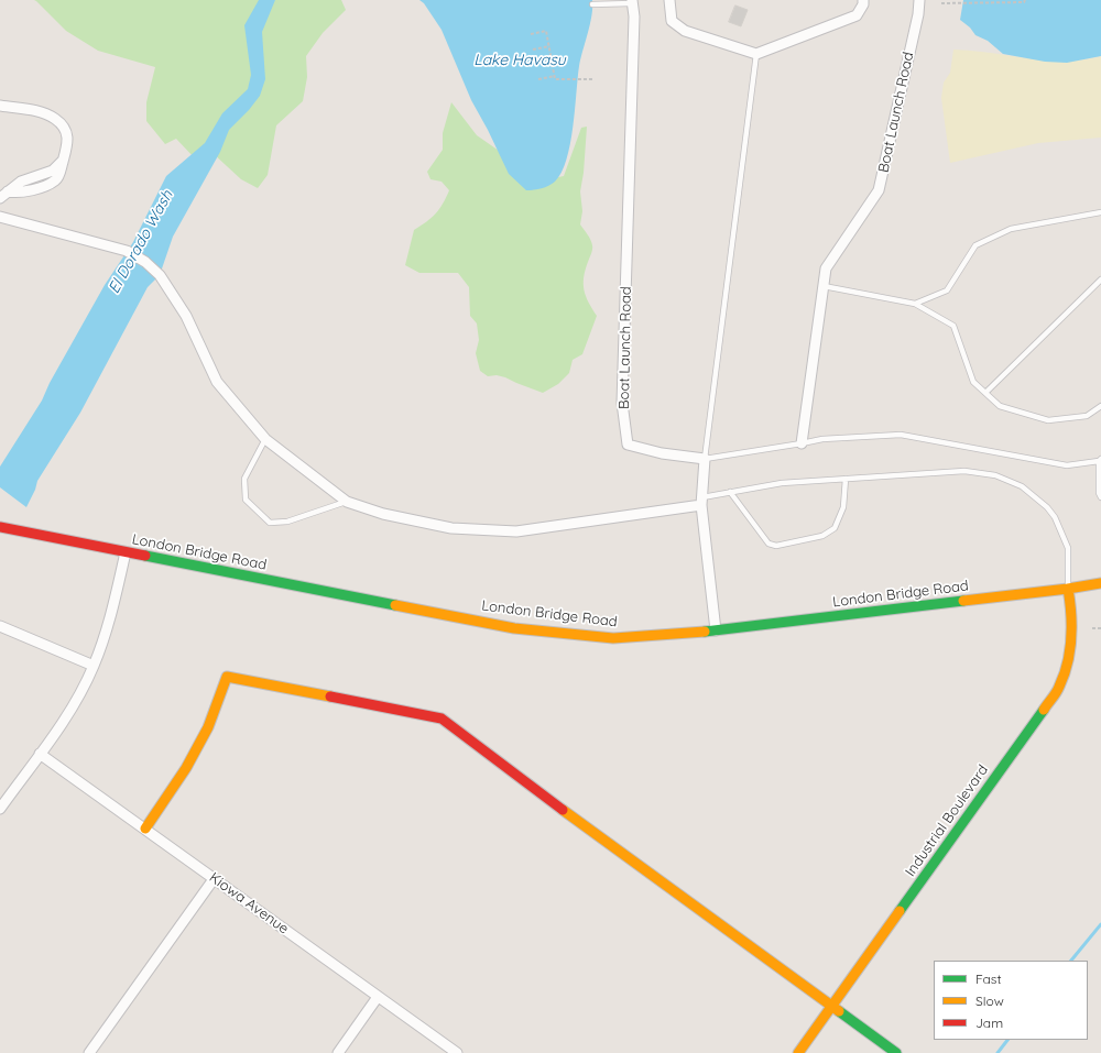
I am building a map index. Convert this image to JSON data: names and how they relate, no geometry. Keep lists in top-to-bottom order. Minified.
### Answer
{"streets":{"street":["Boat Launch Road","London Bridge Road","Industrial Boulevard","Kiowa Avenue"]},"crossings":[["London Bridge Road","Industrial Boulevard"]],"water":["Lake Havasu","El Dorado Wash"],"legend":["Fast","Slow","Jam"]}
